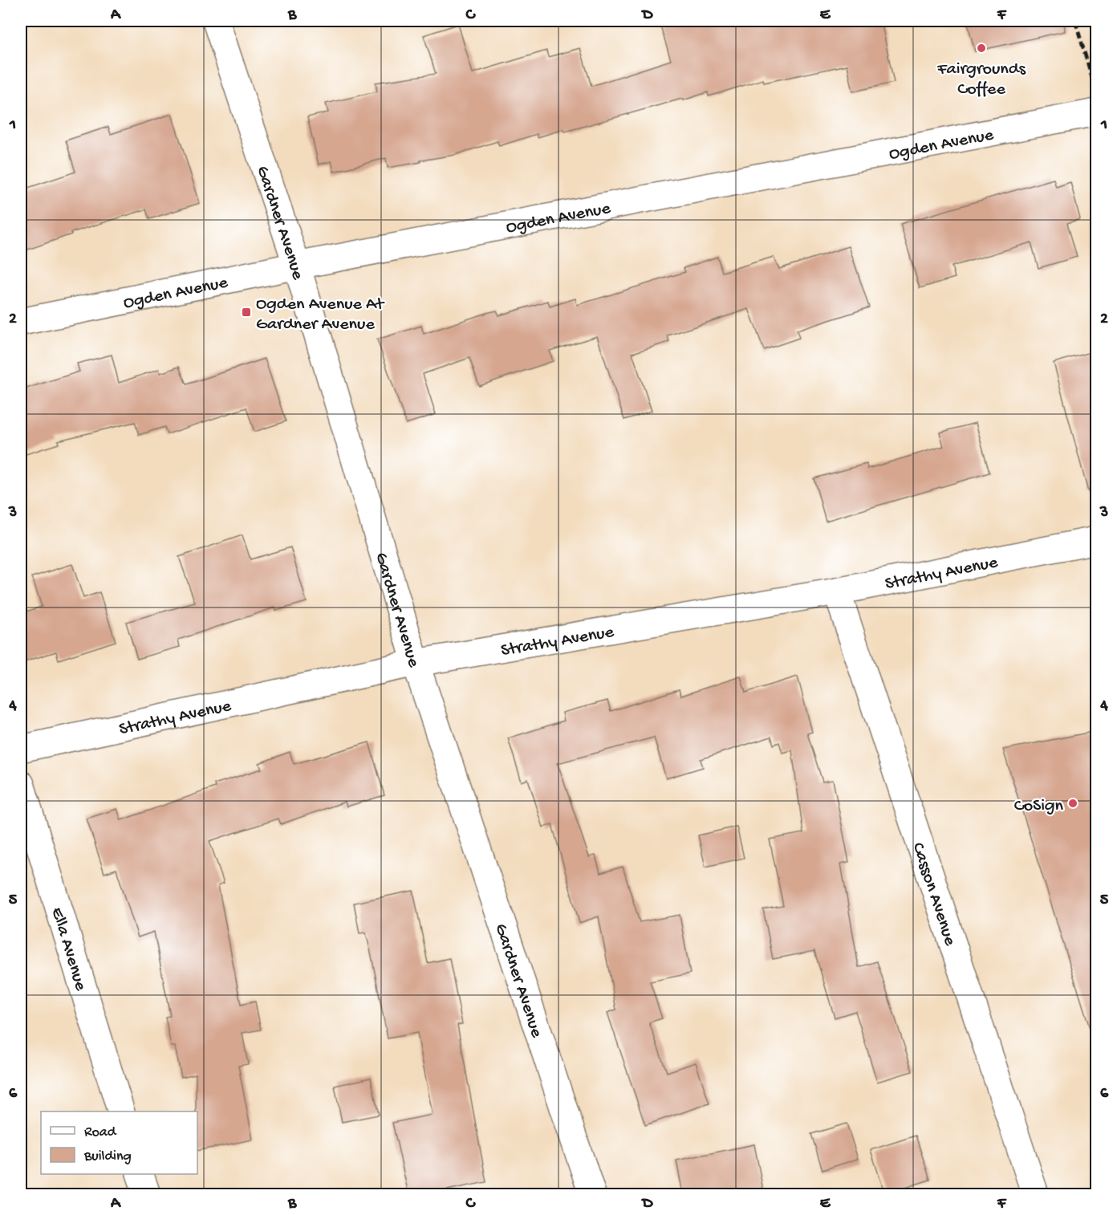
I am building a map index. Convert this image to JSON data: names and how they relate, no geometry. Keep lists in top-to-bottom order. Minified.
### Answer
{"streets":{"street":["Ogden Avenue","Gardner Avenue","Strathy Avenue","Casson Avenue","Ella Avenue"]},"crossings":[["Ogden Avenue","Gardner Avenue"],["Gardner Avenue","Strathy Avenue"],["Strathy Avenue","Casson Avenue"]],"places":{"other":["Fairgrounds Coffee","CoSign"],"transit":["Ogden Avenue At Gardner Avenue"]},"legend":["Road","Building"],"grid":{"columns":["A","B","C","D","E","F"],"rows":["1","2","3","4","5","6"]}}
